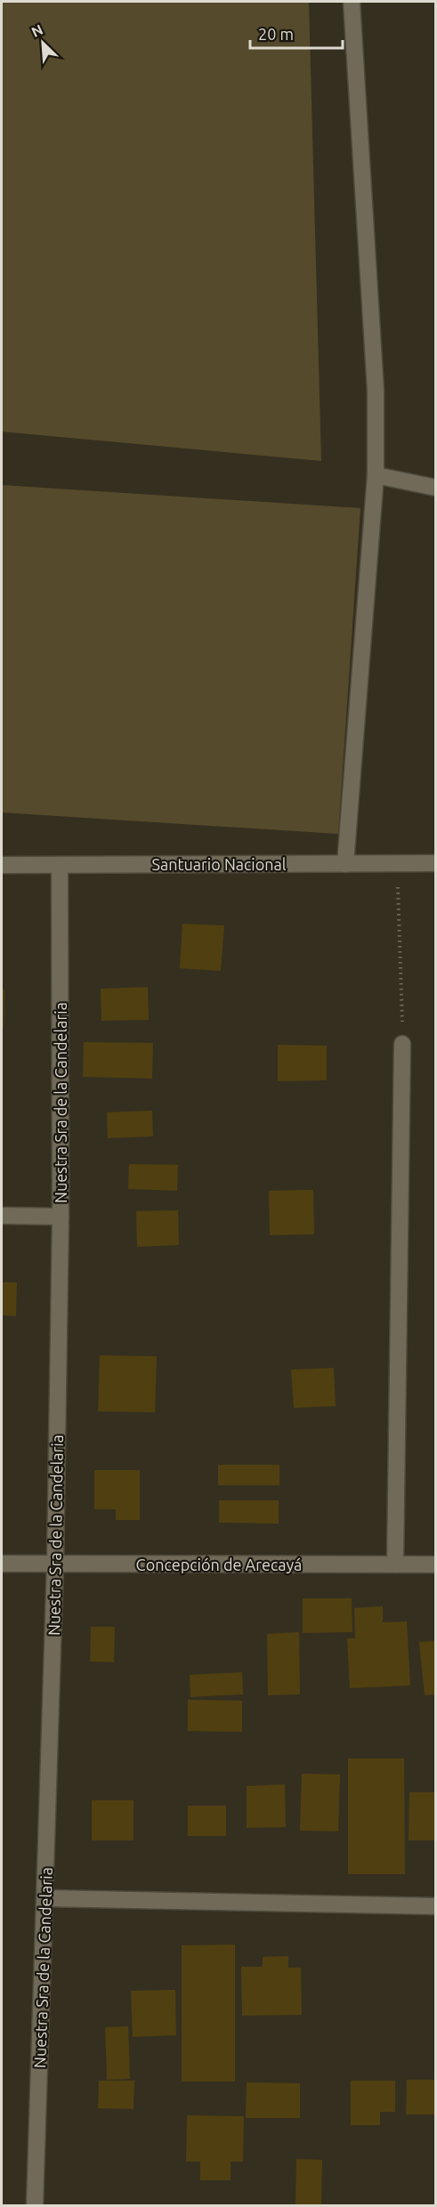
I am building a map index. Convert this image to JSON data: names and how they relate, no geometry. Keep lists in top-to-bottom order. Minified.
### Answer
{"streets":{"street":["Santuario Nacional","Nuestra Sra de la Candelaria","Concepción de Arecayá"]},"crossings":[["Santuario Nacional","Nuestra Sra de la Candelaria"],["Nuestra Sra de la Candelaria","Concepción de Arecayá"]],"scale_bar":"20 m","north":"top left"}
